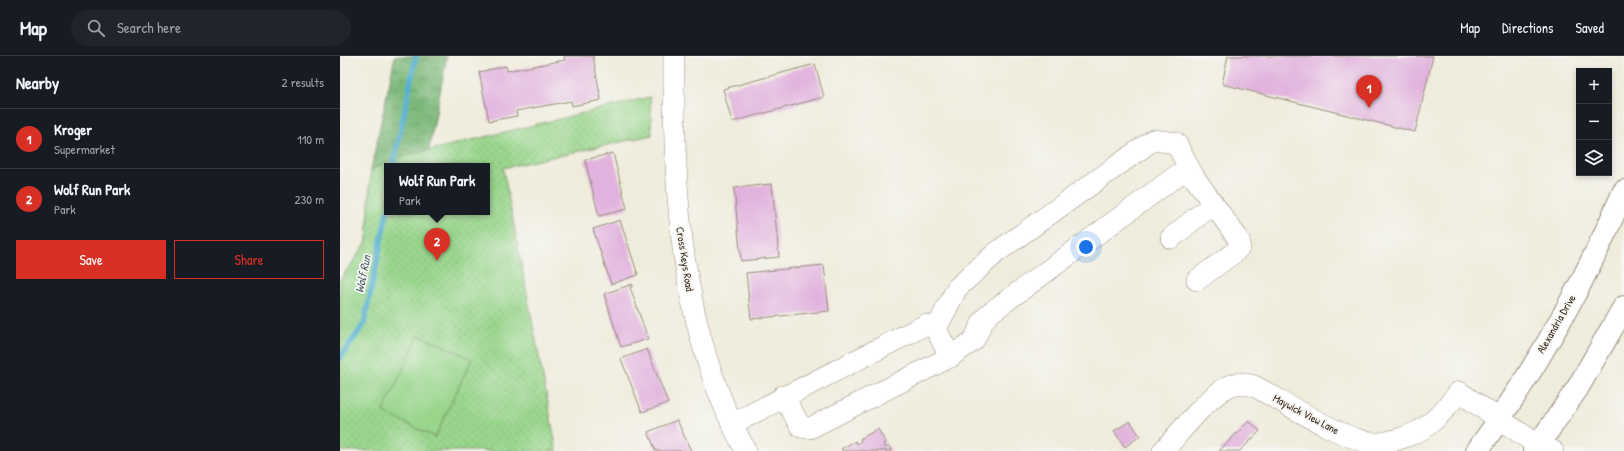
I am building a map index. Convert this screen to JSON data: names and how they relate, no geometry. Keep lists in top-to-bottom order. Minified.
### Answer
{"streets":{"main road":["Alexandria Drive"],"street":["Cross Keys Road","Maywick View Lane"]},"crossings":[["Alexandria Drive","Maywick View Lane"]],"water":["Wolf Run"],"page":{"header":"Map","search":"Search here","nav":["Map","Directions","Saved"],"heading":["Nearby","2 results"],"map_buttons":["+","−"],"pins":["1","2"],"list":[{"mark":"1","name":"Kroger","note":"Supermarket","value":"110 m"},{"mark":"2","name":"Wolf Run Park","note":"Park","value":"230 m"}],"popup":["Wolf Run Park","Park"],"buttons":["Save","Share"]}}
